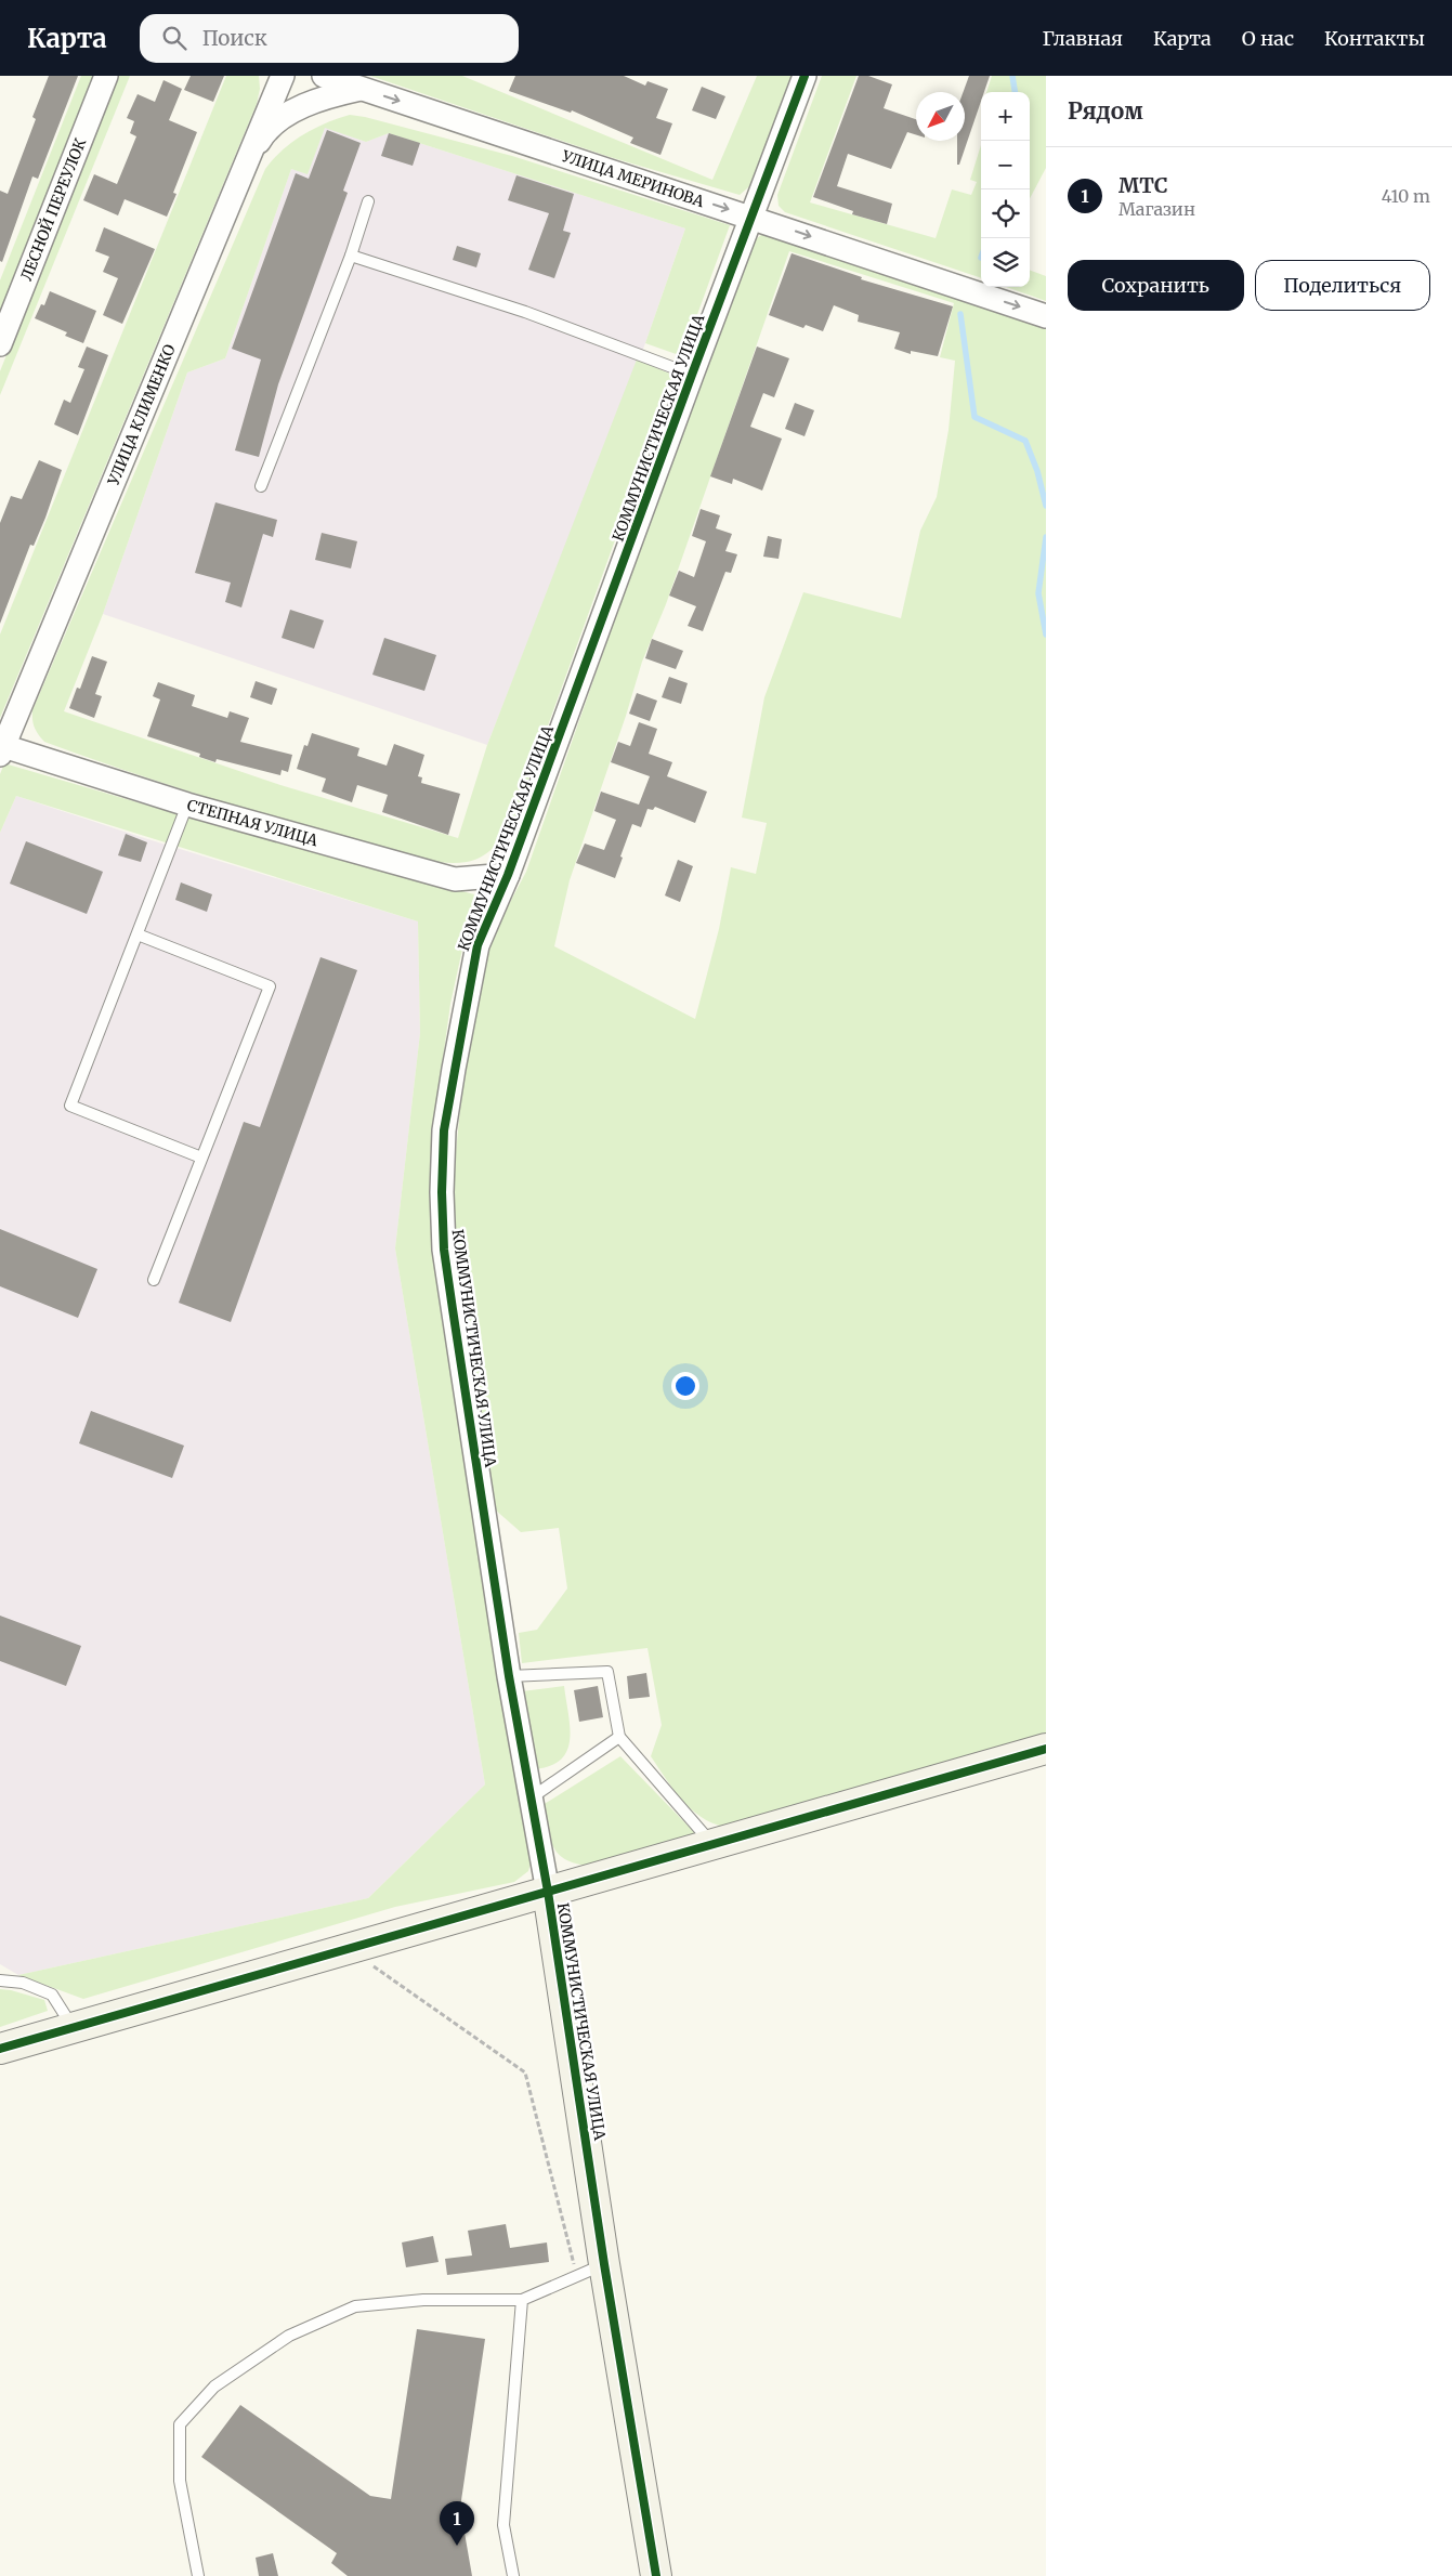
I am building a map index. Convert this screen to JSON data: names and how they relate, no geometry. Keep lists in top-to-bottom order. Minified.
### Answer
{"streets":{"street":["УЛИЦА МЕРИНОВА","ЛЕСНОЙ ПЕРЕУЛОК","УЛИЦА КЛИМЕНКО","КОММУНИСТИЧЕСКАЯ УЛИЦА","СТЕПНАЯ УЛИЦА"]},"crossings":[["УЛИЦА МЕРИНОВА","КОММУНИСТИЧЕСКАЯ УЛИЦА"],["УЛИЦА КЛИМЕНКО","СТЕПНАЯ УЛИЦА"],["КОММУНИСТИЧЕСКАЯ УЛИЦА","СТЕПНАЯ УЛИЦА"]],"one_way":["УЛИЦА МЕРИНОВА"],"north":"bottom left","page":{"header":"Карта","search":"Поиск","nav":["Главная","Карта","О нас","Контакты"],"heading":"Рядом","map_buttons":["+","−"],"list":[{"mark":"1","name":"МТС","note":"Магазин","value":"410 m"}],"buttons":["Сохранить","Поделиться"],"pins":"1"}}
